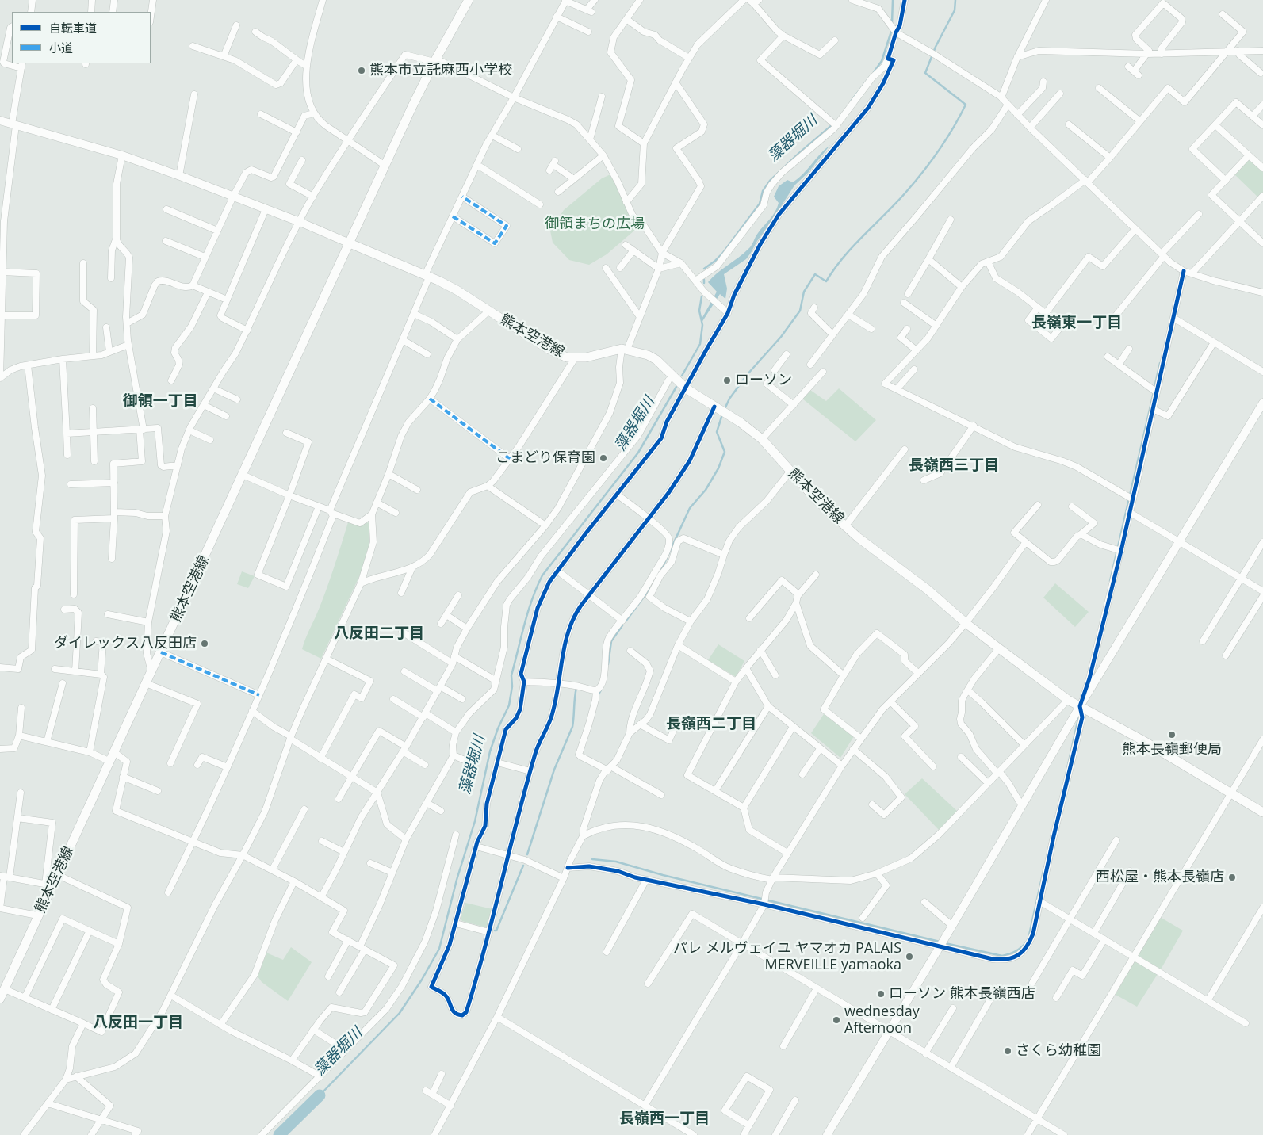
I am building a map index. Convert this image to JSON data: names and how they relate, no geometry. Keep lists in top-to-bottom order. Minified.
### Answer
{"streets":{"main road":["熊本空港線"]},"districts":["長嶺東一丁目","御領一丁目","長嶺西三丁目","八反田二丁目","長嶺西二丁目","八反田一丁目","長嶺西一丁目"],"water":["藻器堀川"],"parks":["御領まちの広場"],"places":["熊本市立託麻西小学校","ローソン","こまどり保育園","ダイレックス八反田店","熊本長嶺郵便局","西松屋・熊本長嶺店","パレ メルヴェイユ ヤマオカ PALAIS MERVEILLE yamaoka","ローソン 熊本長嶺西店","wednesday Afternoon","さくら幼稚園"],"legend":["自転車道","小道"]}
